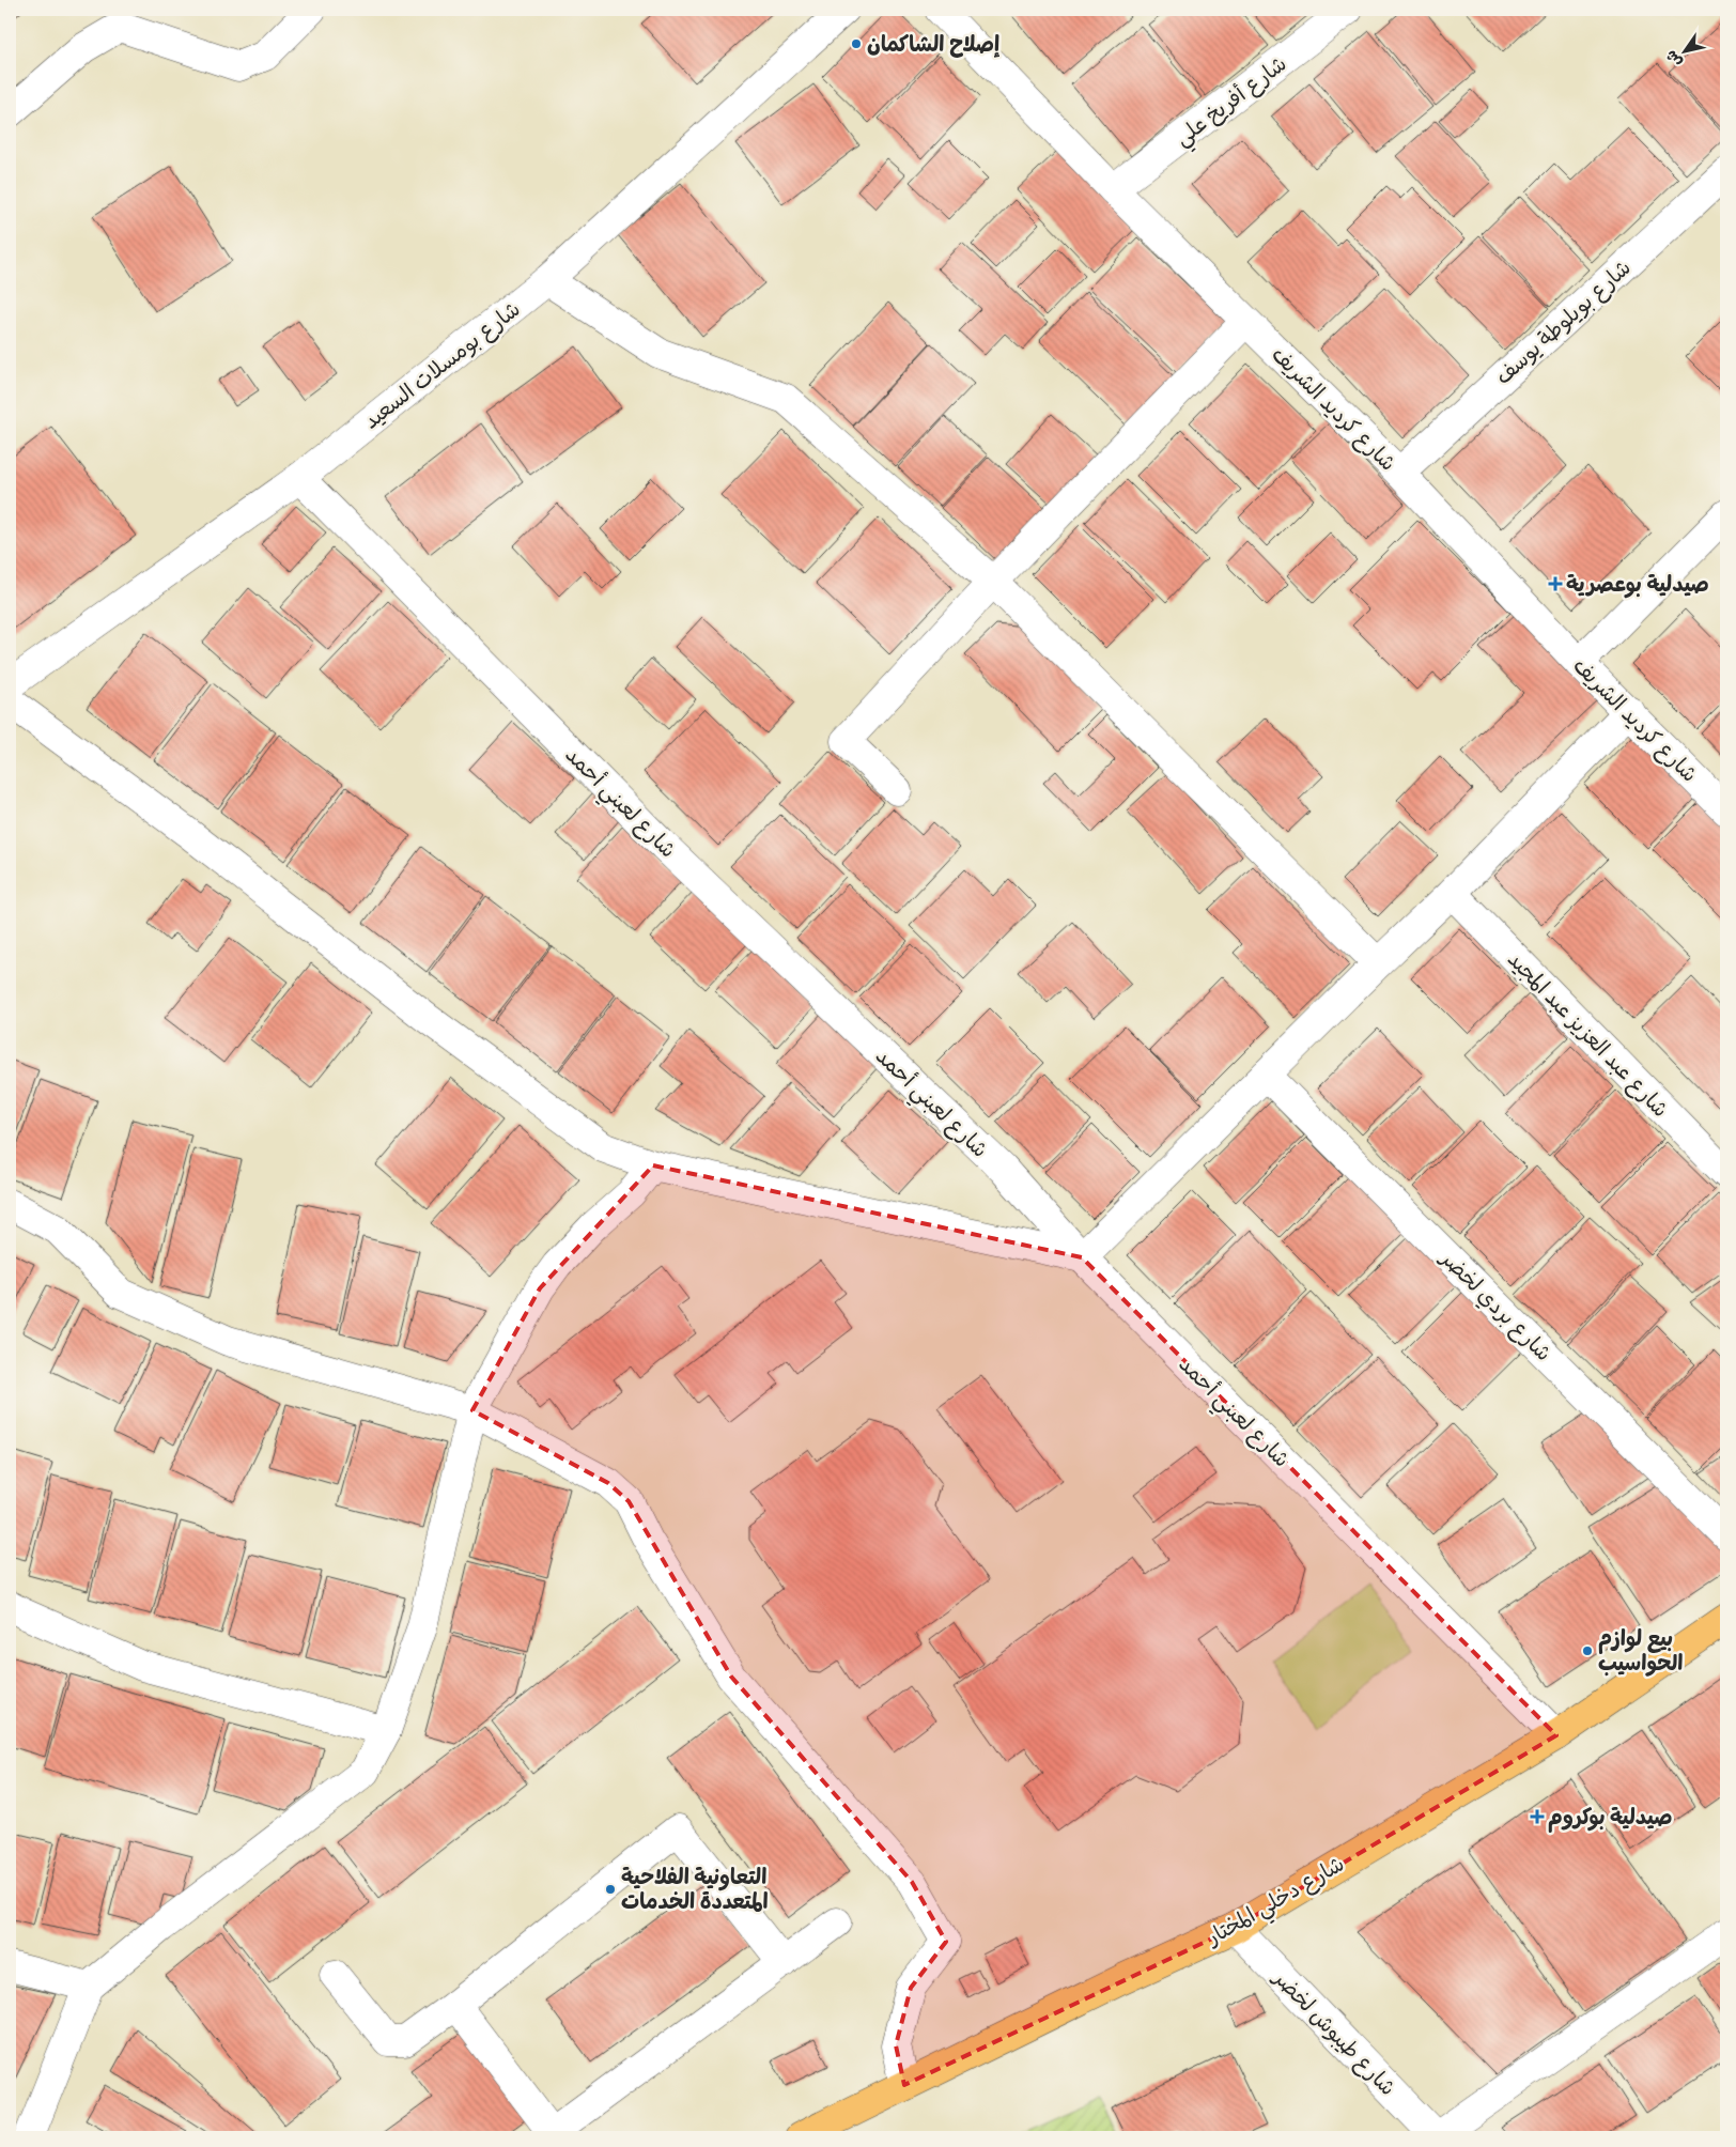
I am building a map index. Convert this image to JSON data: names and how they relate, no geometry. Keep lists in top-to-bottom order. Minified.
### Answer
{"streets":{"main road":["شارع دخلي المختار"],"street":["شارع أفريخ علي","شارع بويلوطة يوسف","شارع بومسلات السعيد","شارع كرديد الشريف","شارع لعبني أحمد","شارع عبد العزيز عبد المجيد","شارع بردي لخضر","شارع طيبوش لخضر"]},"crossings":[["شارع أفريخ علي","شارع كرديد الشريف"],["شارع بويلوطة يوسف","شارع كرديد الشريف"],["شارع بومسلات السعيد","شارع لعبني أحمد"],["شارع لعبني أحمد","شارع دخلي المختار"],["شارع دخلي المختار","شارع طيبوش لخضر"]],"places":{"other":["إصلاح الشاكمان","بيع لوازم الحواسيب","التعاونية الفلاحية المتعددة الخدمات"],"health":["صيدلية بوعصرية","صيدلية بوكروم"]},"north":"bottom left"}
